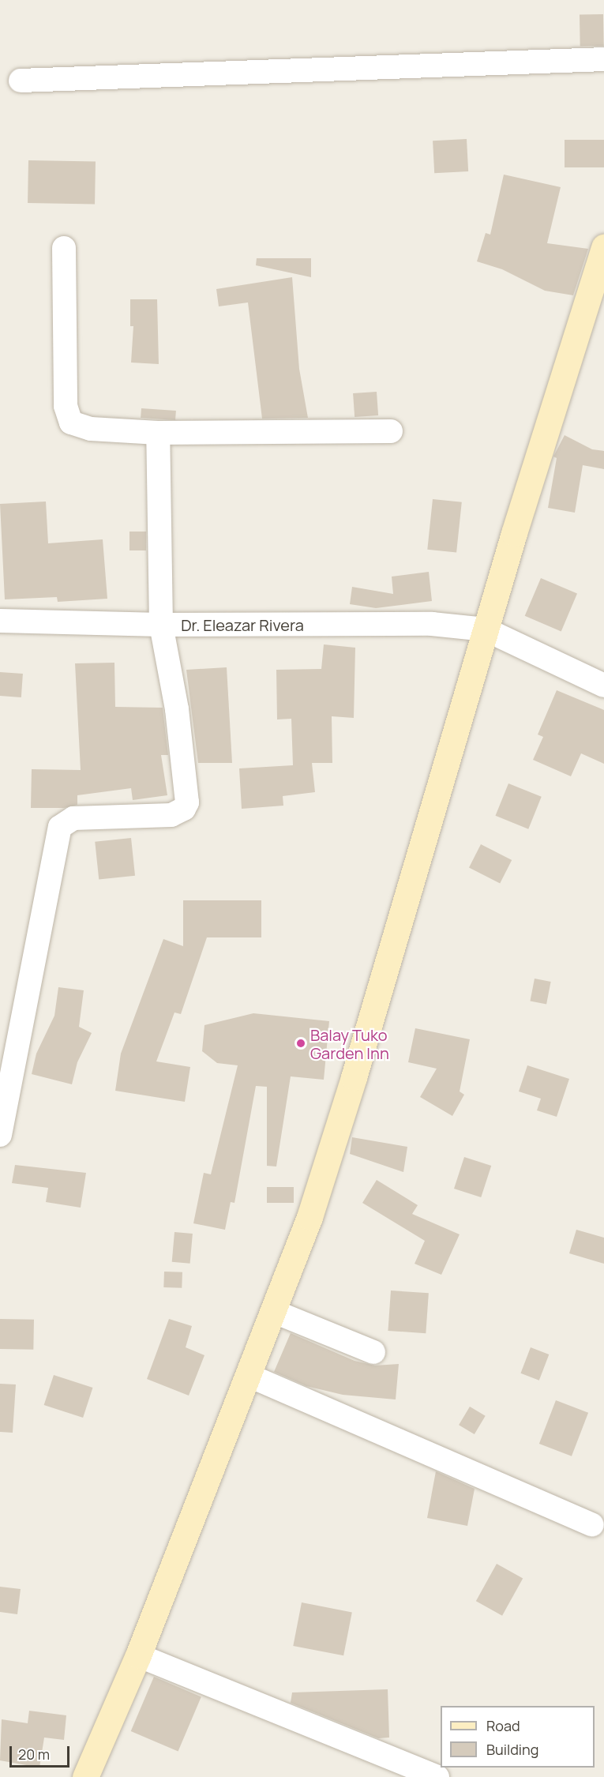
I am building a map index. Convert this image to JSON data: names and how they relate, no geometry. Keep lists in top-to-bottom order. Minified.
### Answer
{"streets":{"street":["Dr. Eleazar Rivera"]},"places":["Balay Tuko Garden Inn"],"legend":["Road","Building"],"scale_bar":"20 m"}
